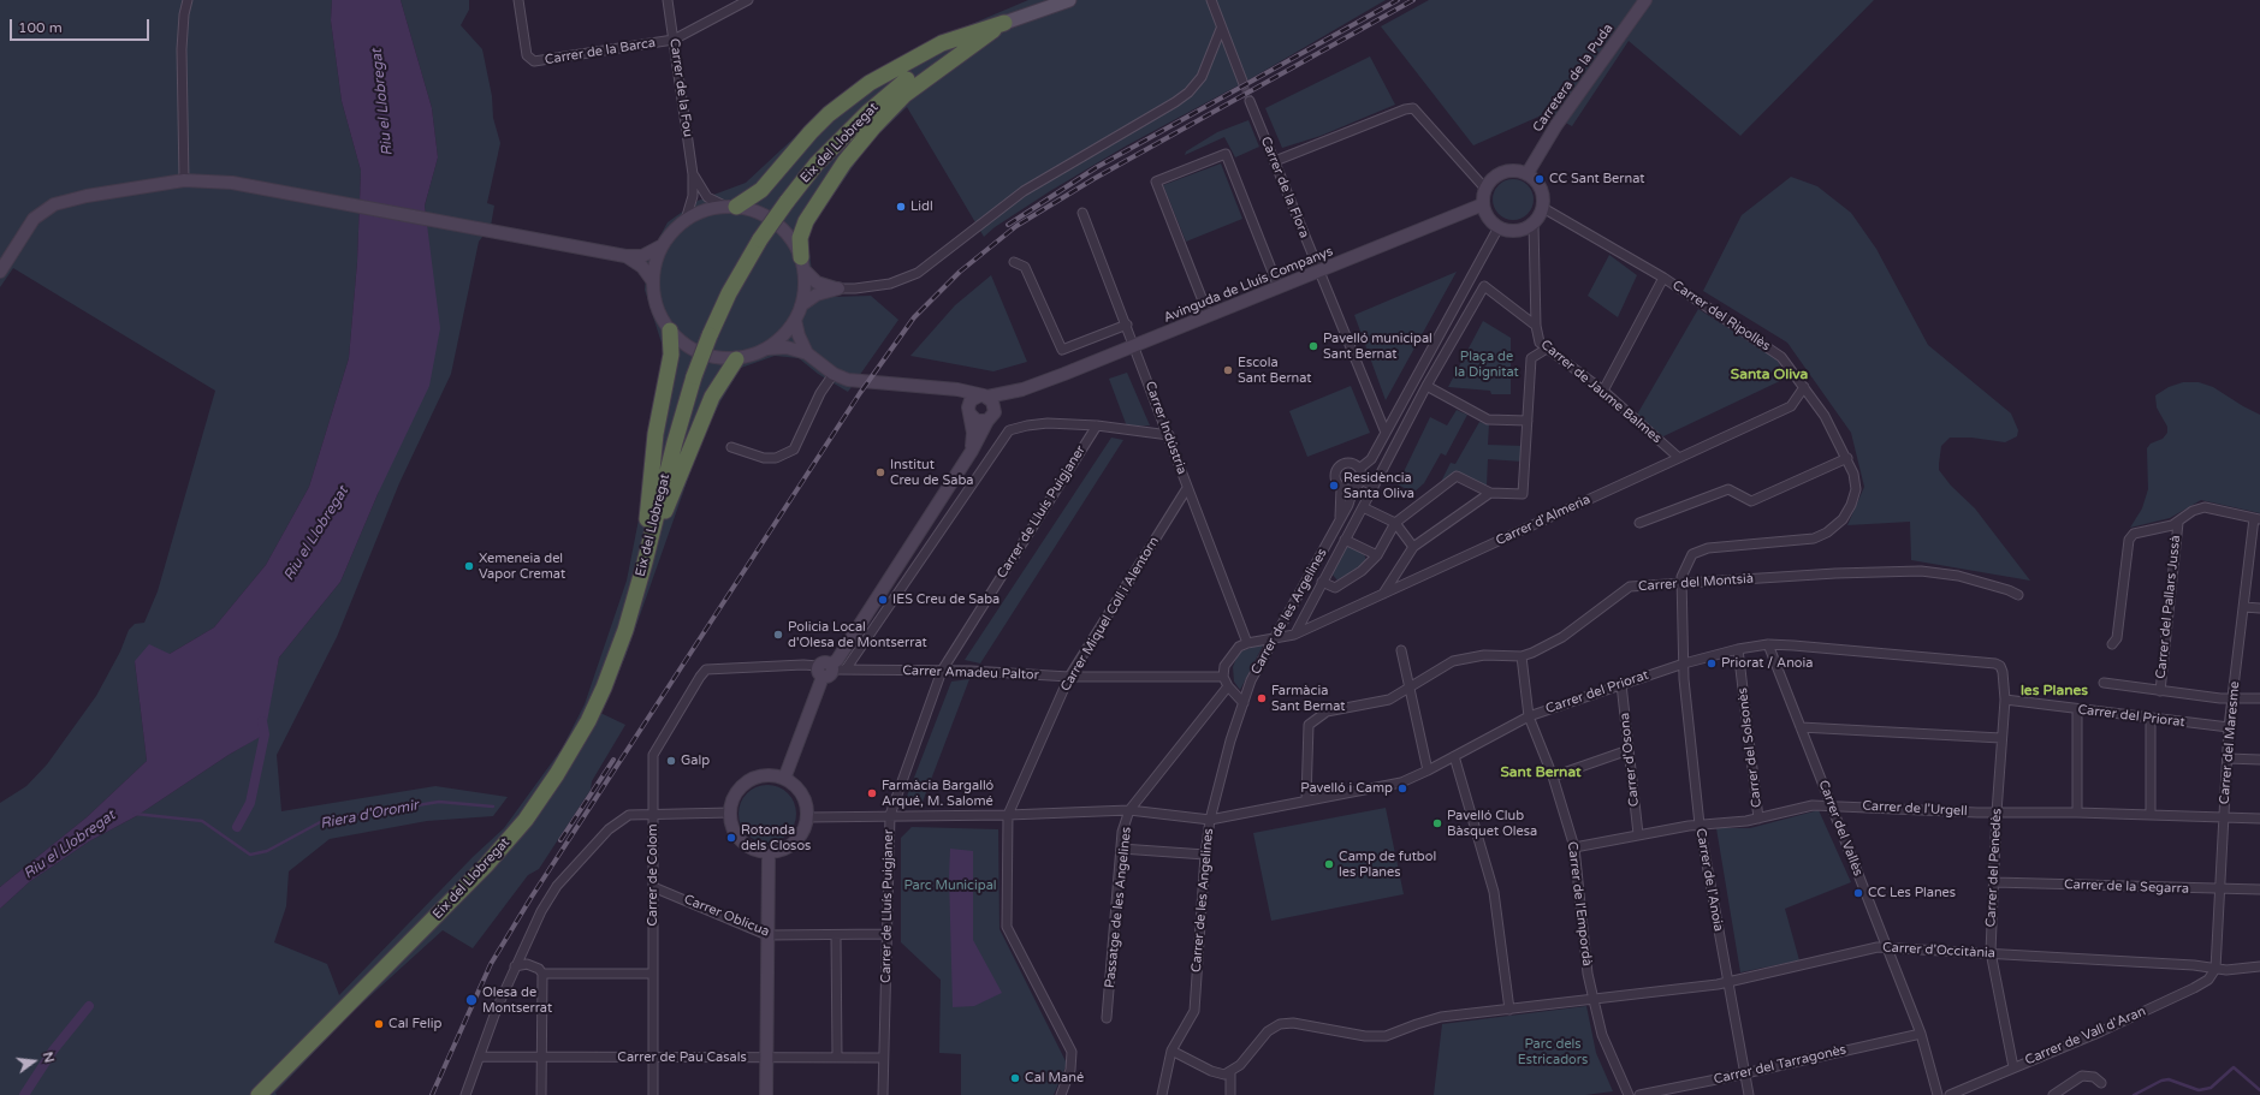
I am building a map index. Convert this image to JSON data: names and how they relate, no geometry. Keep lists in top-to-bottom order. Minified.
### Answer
{"streets":{"highway":["Eix del Llobregat"],"street":["Carrer de la Barca","Carretera de la Puda","Carrer de la Fou","Carrer de la Flora","Avinguda de Lluís Companys","Carrer del Ripollès","Carrer de Jaume Balmes","Carrer Indústria","Carrer de Lluís Puigjaner","Carrer d'Almeria","Carrer del Montsià","Carrer del Pallars Jussà","Carrer de les Argelines","Carrer Miquel Coll i Alentorn","Carrer Amadeu Paltor","Carrer del Priorat","Carrer del Maresme","Carrer del Solsonès","Carrer d'Osona","Carrer de l'Urgell","Carrer del Vallès","Carrer del Penedès","Carrer de Colom","Carrer de l'Anoia","Carrer de la Segarra","Carrer de les Angelines","Carrer de l'Empordà","Passatge de les Angelines","Carrer Oblicua","Carrer d'Occitània","Carrer de Vall d'Aran","Carrer de Pau Casals","Carrer del Tarragonès"]},"crossings":[["Carrer de la Barca","Carrer de la Fou"],["Carretera de la Puda","Avinguda de Lluís Companys"],["Carretera de la Puda","Carrer del Ripollès"],["Carrer de la Flora","Avinguda de Lluís Companys"],["Avinguda de Lluís Companys","Carrer del Ripollès"],["Avinguda de Lluís Companys","Carrer Indústria"],["Carrer del Ripollès","Carrer de Jaume Balmes"],["Carrer del Ripollès","Carrer d'Almeria"],["Carrer del Ripollès","Carrer del Montsià"],["Carrer del Ripollès","Carrer del Priorat"],["Carrer del Ripollès","Carrer de l'Anoia"],["Carrer de Jaume Balmes","Carrer d'Almeria"],["Carrer Indústria","Carrer d'Almeria"],["Carrer Indústria","Carrer Miquel Coll i Alentorn"],["Carrer de Lluís Puigjaner","Carrer Amadeu Paltor"],["Carrer de Lluís Puigjaner","Carrer del Priorat"],["Carrer de Lluís Puigjaner","Carrer Oblicua"],["Carrer de Lluís Puigjaner","Carrer de Pau Casals"],["Carrer d'Almeria","Carrer de les Argelines"],["Carrer del Montsià","Carrer del Priorat"],["Carrer del Montsià","Carrer de l'Empordà"],["Carrer de les Argelines","Carrer de les Angelines"],["Carrer Miquel Coll i Alentorn","Carrer Amadeu Paltor"],["Carrer Miquel Coll i Alentorn","Carrer del Priorat"],["Carrer Amadeu Paltor","Carrer de Colom"],["Carrer del Priorat","Carrer del Maresme"],["Carrer del Priorat","Carrer del Solsonès"],["Carrer del Priorat","Carrer d'Osona"],["Carrer del Priorat","Carrer del Vallès"],["Carrer del Priorat","Carrer del Penedès"],["Carrer del Priorat","Carrer de l'Anoia"],["Carrer del Priorat","Carrer de les Angelines"],["Carrer del Priorat","Carrer de l'Empordà"],["Carrer del Priorat","Passatge de les Angelines"],["Carrer del Maresme","Carrer de l'Urgell"],["Carrer del Maresme","Carrer de la Segarra"],["Carrer del Maresme","Carrer d'Occitània"],["Carrer del Maresme","Carrer de Vall d'Aran"],["Carrer del Solsonès","Carrer de l'Urgell"],["Carrer d'Osona","Carrer de l'Urgell"],["Carrer de l'Urgell","Carrer del Vallès"],["Carrer de l'Urgell","Carrer del Penedès"],["Carrer de l'Urgell","Carrer de l'Anoia"],["Carrer de l'Urgell","Carrer de l'Empordà"],["Carrer del Vallès","Carrer d'Occitània"],["Carrer del Vallès","Carrer del Tarragonès"],["Carrer del Penedès","Carrer de la Segarra"],["Carrer del Penedès","Carrer d'Occitània"],["Carrer del Penedès","Carrer de Vall d'Aran"],["Carrer de Colom","Carrer Oblicua"],["Carrer de Colom","Carrer de Pau Casals"],["Carrer de l'Anoia","Carrer d'Occitània"],["Carrer de l'Anoia","Carrer del Tarragonès"],["Carrer de l'Empordà","Carrer d'Occitània"],["Carrer d'Occitània","Carrer de Vall d'Aran"]],"districts":["Santa Oliva","les Planes","Sant Bernat"],"water":["Riu el Llobregat","Riera d'Oromir"],"parks":["Plaça de la Dignitat","Parc Municipal","Parc dels Estricadors"],"places":["CC Sant Bernat","Lidl","Pavelló municipal Sant Bernat","Escola Sant Bernat","Institut Creu de Saba","Residència Santa Oliva","Xemeneia del Vapor Cremat","IES Creu de Saba","Policia Local d'Olesa de Montserrat","Priorat / Anoia","Farmàcia Sant Bernat","Galp","Pavelló i Camp","Farmàcia Bargalló Arqué, M. Salomé","Pavelló Club Bàsquet Olesa","Rotonda dels Closos","Camp de futbol les Planes","CC Les Planes","Olesa de Montserrat","Cal Felip","Cal Mané"],"scale_bar":"100 m","north":"right"}
